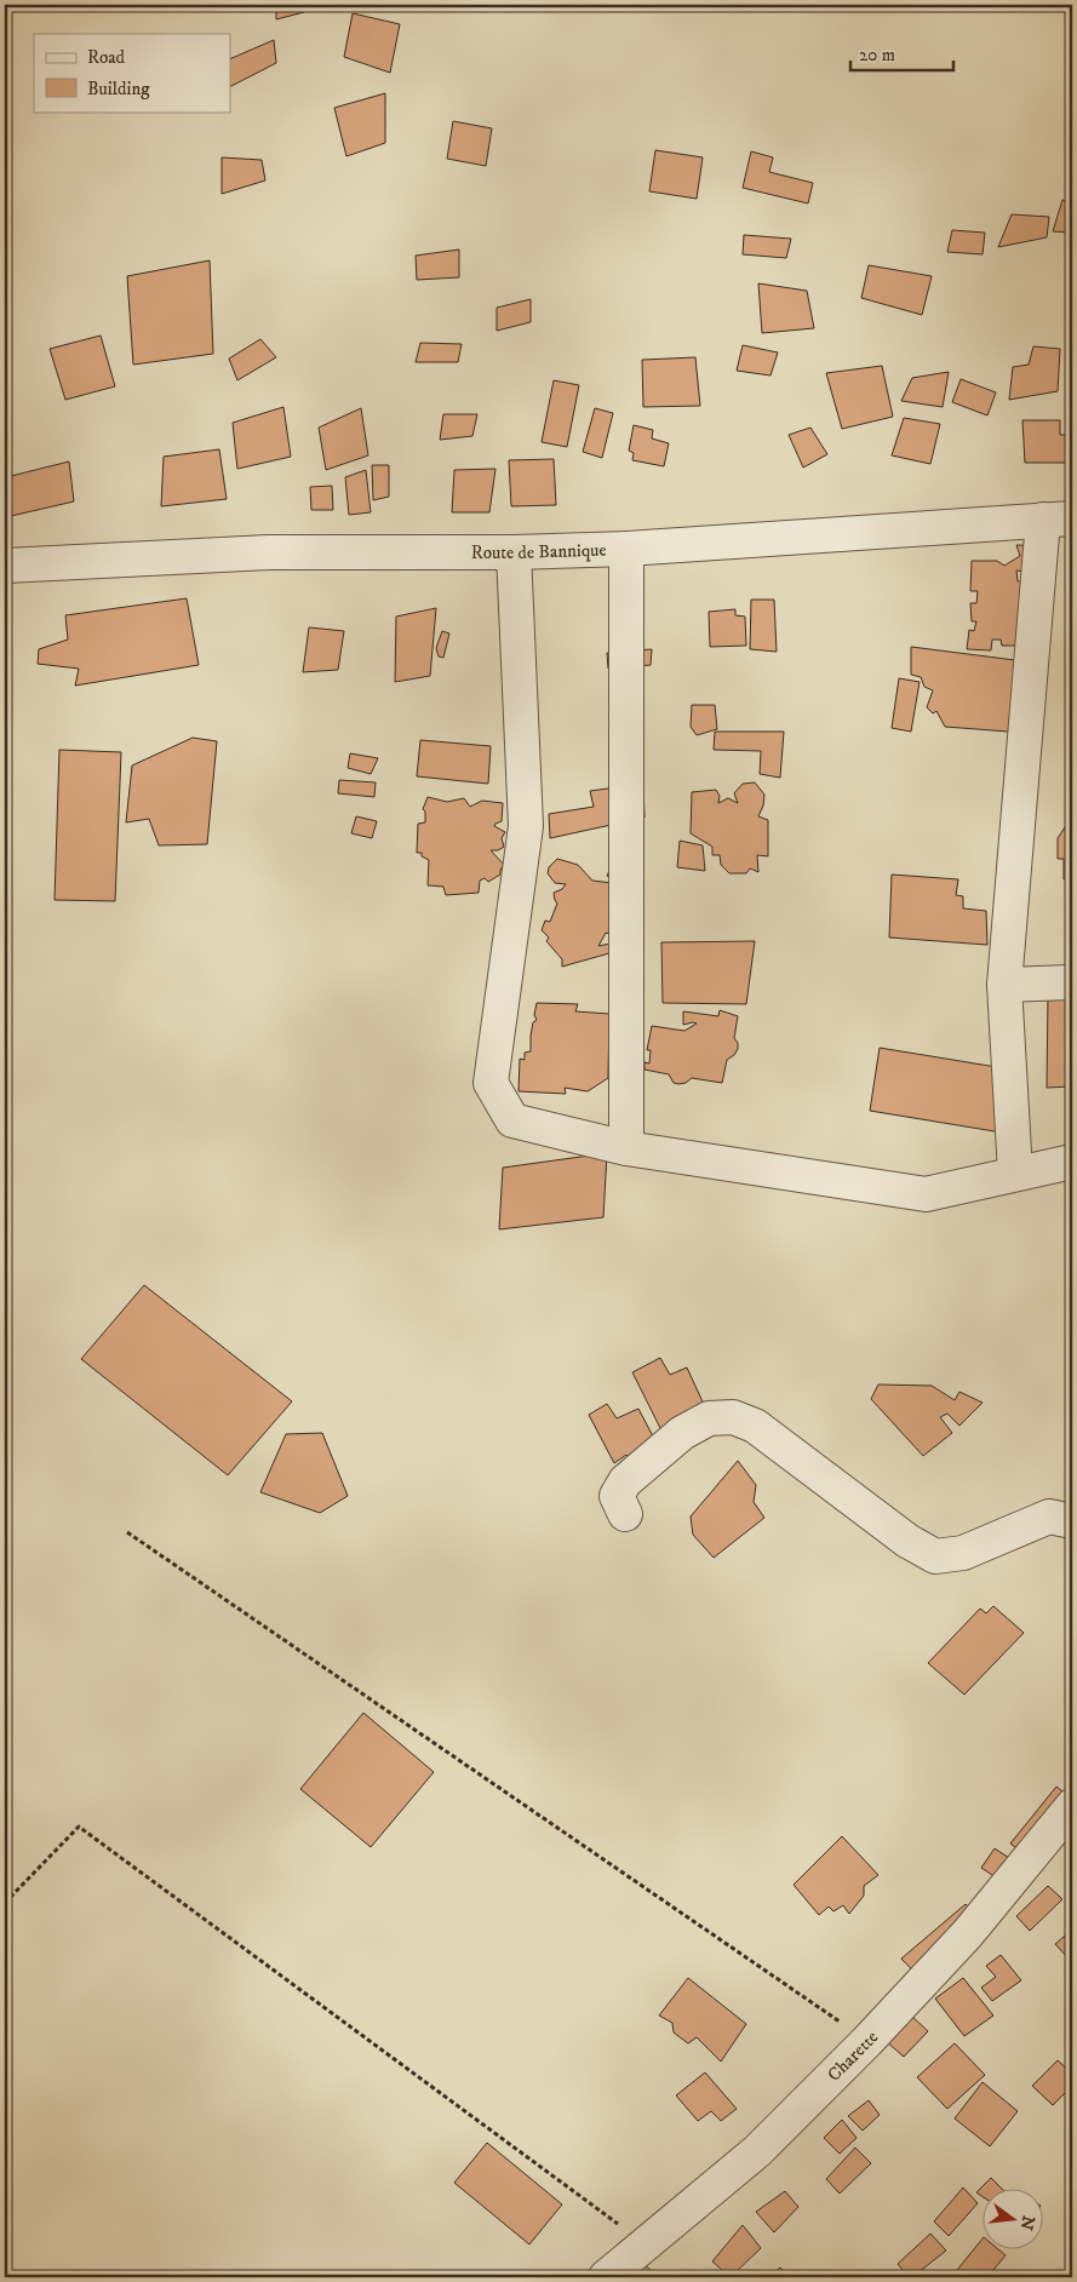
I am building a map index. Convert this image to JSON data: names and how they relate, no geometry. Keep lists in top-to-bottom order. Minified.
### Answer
{"streets":{"street":["Route de Bannique","Charette"]},"legend":["Road","Building"],"scale_bar":"20 m","north":"right"}
